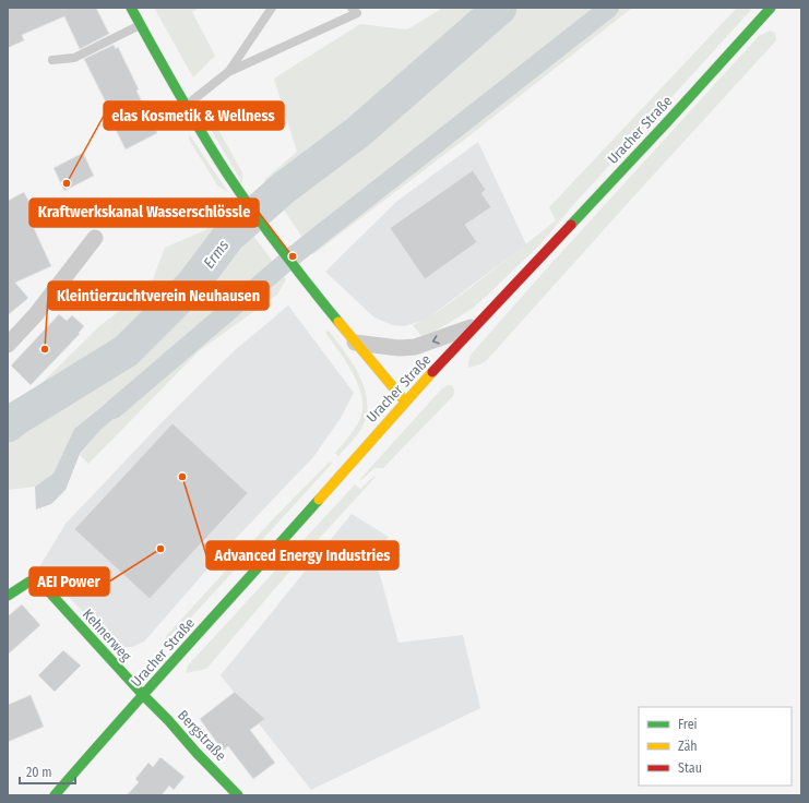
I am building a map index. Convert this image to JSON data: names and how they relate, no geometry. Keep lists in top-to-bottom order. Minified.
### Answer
{"streets":{"street":["Uracher Straße","Kehnerweg","Bergstraße"]},"crossings":[["Uracher Straße","Kehnerweg"],["Uracher Straße","Bergstraße"],["Kehnerweg","Bergstraße"]],"water":["Erms"],"places":["elas Kosmetik & Wellness","Kraftwerkskanal Wasserschlössle","Kleintierzuchtverein Neuhausen","Advanced Energy Industries","AEI Power"],"legend":["Frei","Zäh","Stau"],"scale_bar":"20 m"}
